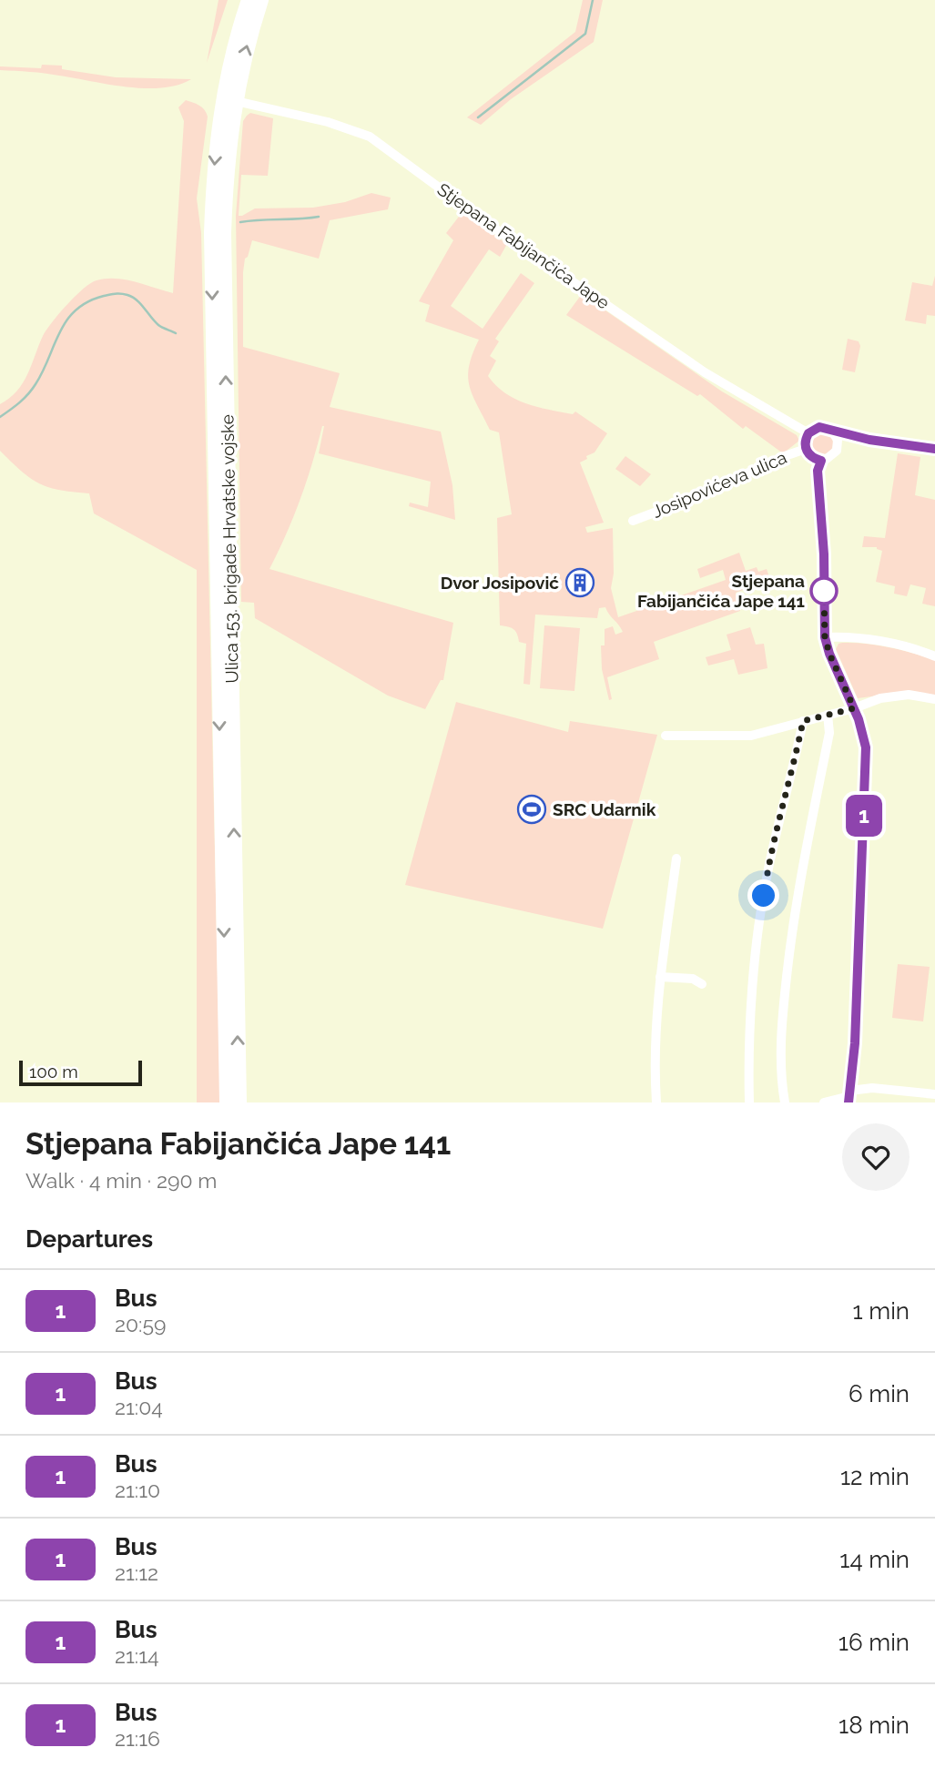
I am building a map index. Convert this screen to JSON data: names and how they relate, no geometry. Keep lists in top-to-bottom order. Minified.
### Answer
{"streets":{"main road":["Ulica 153. brigade Hrvatske vojske"],"street":["Stjepana Fabijančića Jape","Josipovićeva ulica"]},"crossings":[["Stjepana Fabijančića Jape","Josipovićeva ulica"],["Stjepana Fabijančića Jape","Ulica 153. brigade Hrvatske vojske"]],"places":{"building":["Dvor Josipović"],"other":["Stjepana Fabijančića Jape 141"],"sports":["SRC Udarnik"]},"lines":["bus line 1"],"scale_bar":"100 m","page":{"on_map":"1","scale":"100 m","heading":[["Stjepana Fabijančića Jape 141","Walk · 4 min · 290 m"],"Departures"],"list":[{"mark":"1","name":"Bus","note":"20:59","value":"1 min"},{"mark":"1","name":"Bus","note":"21:04","value":"6 min"},{"mark":"1","name":"Bus","note":"21:10","value":"12 min"},{"mark":"1","name":"Bus","note":"21:12","value":"14 min"},{"mark":"1","name":"Bus","note":"21:14","value":"16 min"},{"mark":"1","name":"Bus","note":"21:16","value":"18 min"}]}}
